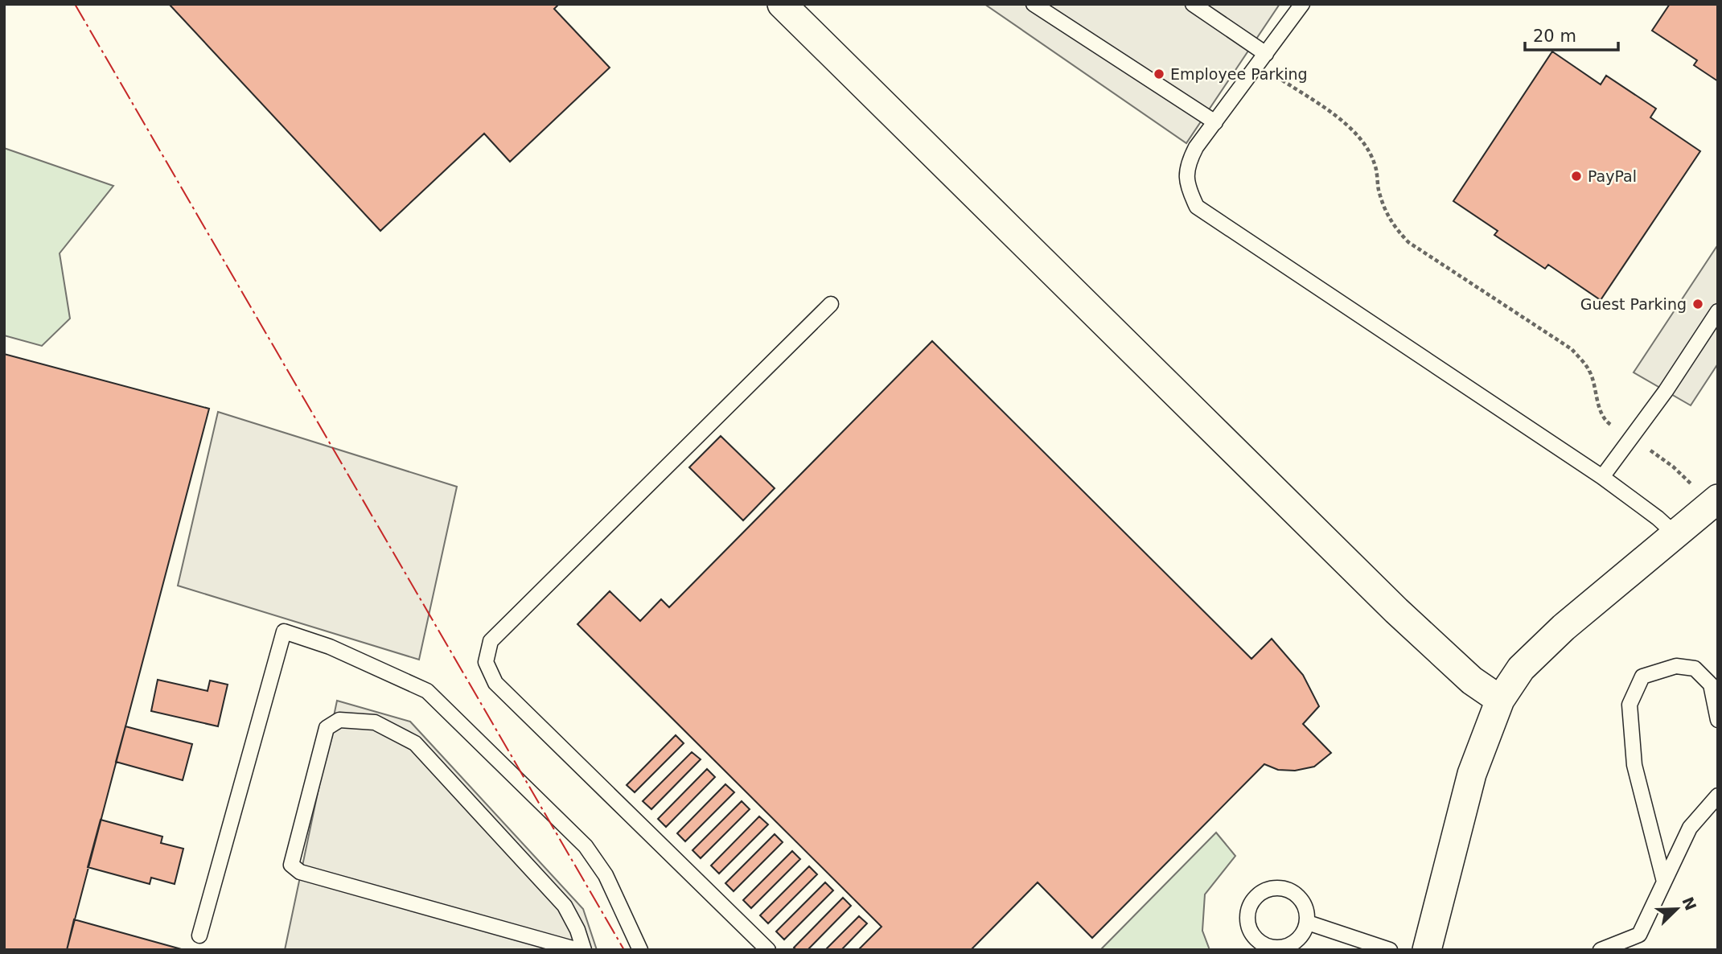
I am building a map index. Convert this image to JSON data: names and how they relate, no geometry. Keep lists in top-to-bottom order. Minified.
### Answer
{"places":["Employee Parking","PayPal","Guest Parking"],"scale_bar":"20 m","north":"top right"}
